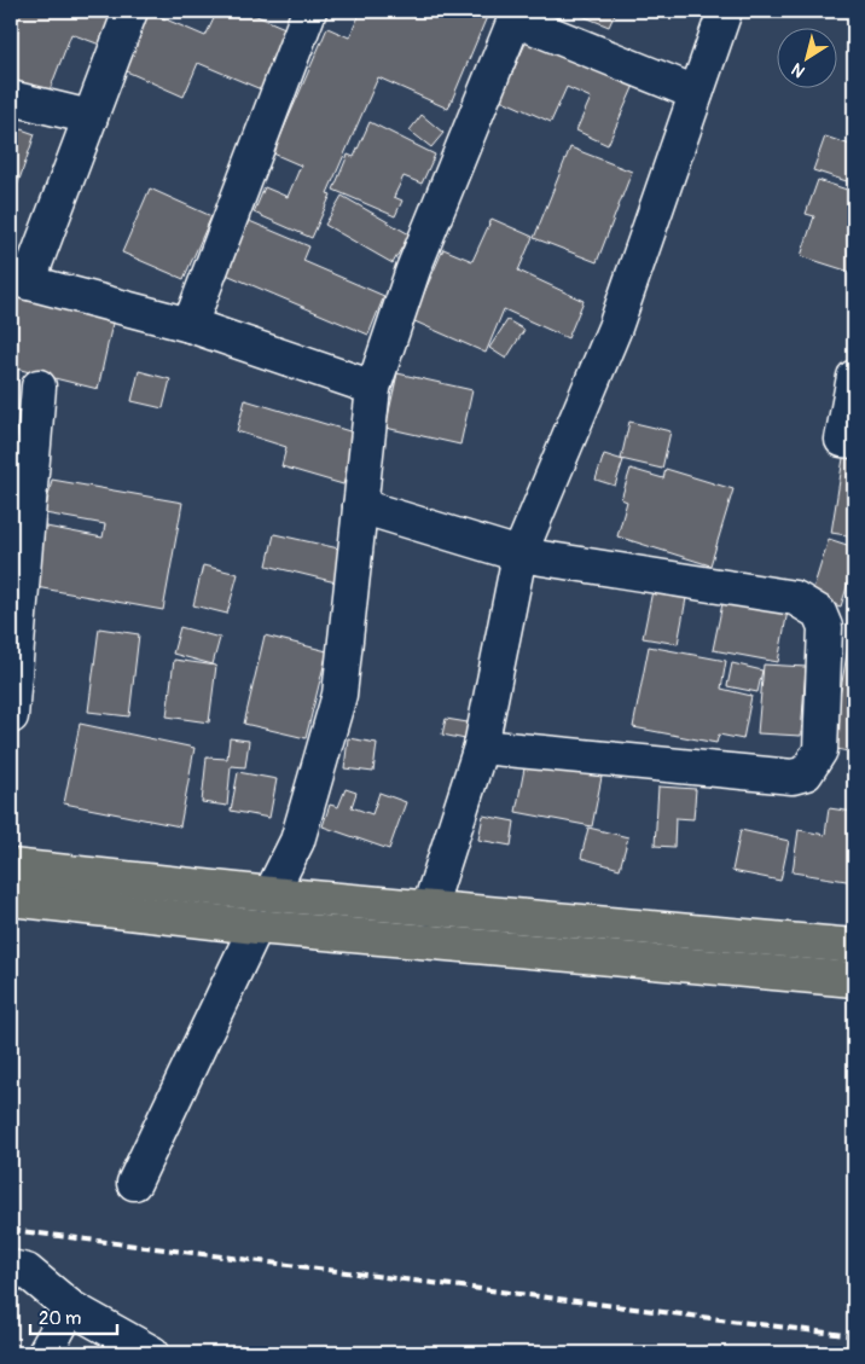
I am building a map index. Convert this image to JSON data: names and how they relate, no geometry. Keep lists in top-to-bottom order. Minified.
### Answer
{"scale_bar":"20 m","north":"bottom left"}
